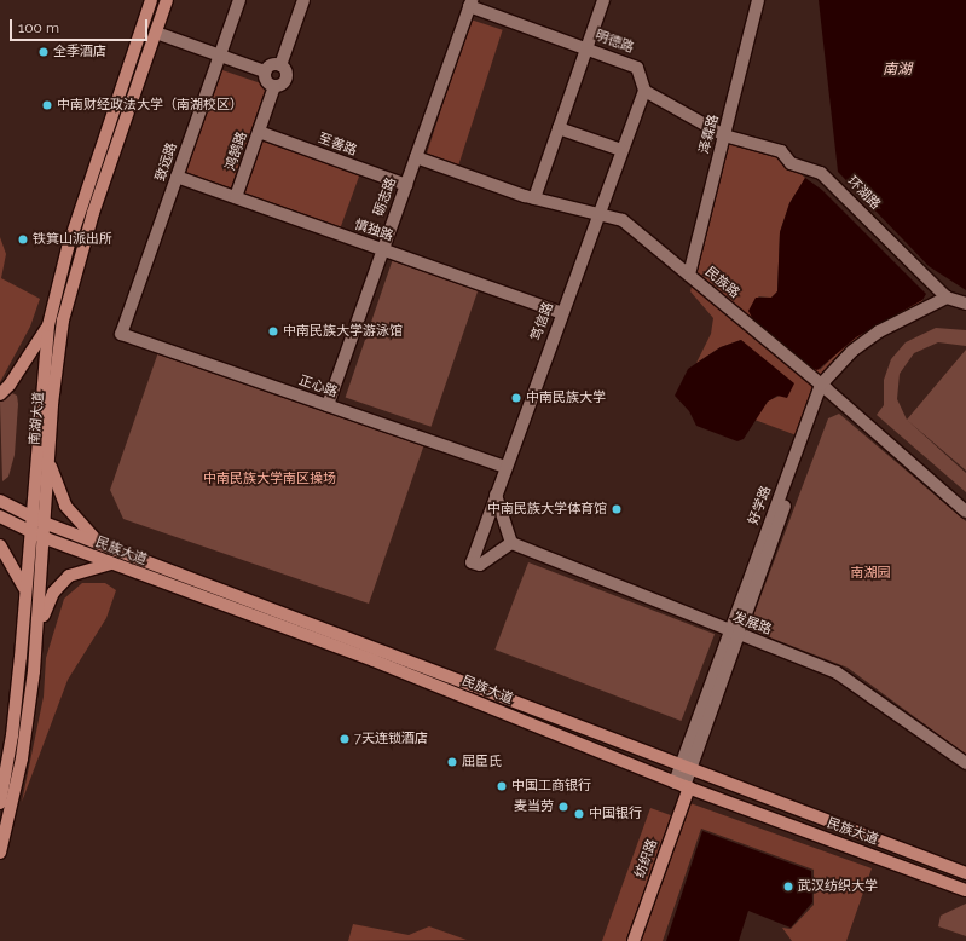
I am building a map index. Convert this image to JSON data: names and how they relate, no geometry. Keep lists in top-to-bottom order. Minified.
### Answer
{"streets":{"main road":["南湖大道","民族大道","纺织路"],"street":["明德路","泽霖路","至善路","鸿鹄路","致远路","环湖路","砺志路","慎独路","民族路","笃信路","正心路","好学路","发展路"]},"crossings":[["明德路","砺志路"],["明德路","笃信路"],["泽霖路","环湖路"],["泽霖路","民族路"],["至善路","鸿鹄路"],["至善路","砺志路"],["鸿鹄路","慎独路"],["致远路","慎独路"],["致远路","正心路"],["环湖路","好学路"],["砺志路","慎独路"],["砺志路","民族路"],["砺志路","正心路"],["慎独路","笃信路"],["民族路","笃信路"],["民族路","好学路"],["笃信路","正心路"],["笃信路","发展路"],["南湖大道","民族大道"],["好学路","民族大道"],["好学路","发展路"],["好学路","纺织路"],["民族大道","纺织路"]],"water":["南湖"],"parks":["中南民族大学南区操场","南湖园"],"places":["全季酒店","中南财经政法大学（南湖校区）","铁箕山派出所","中南民族大学游泳馆","中南民族大学","中南民族大学体育馆","7天连锁酒店","屈臣氏","中国工商银行","麦当劳","中国银行","武汉纺织大学"],"scale_bar":"100 m"}
